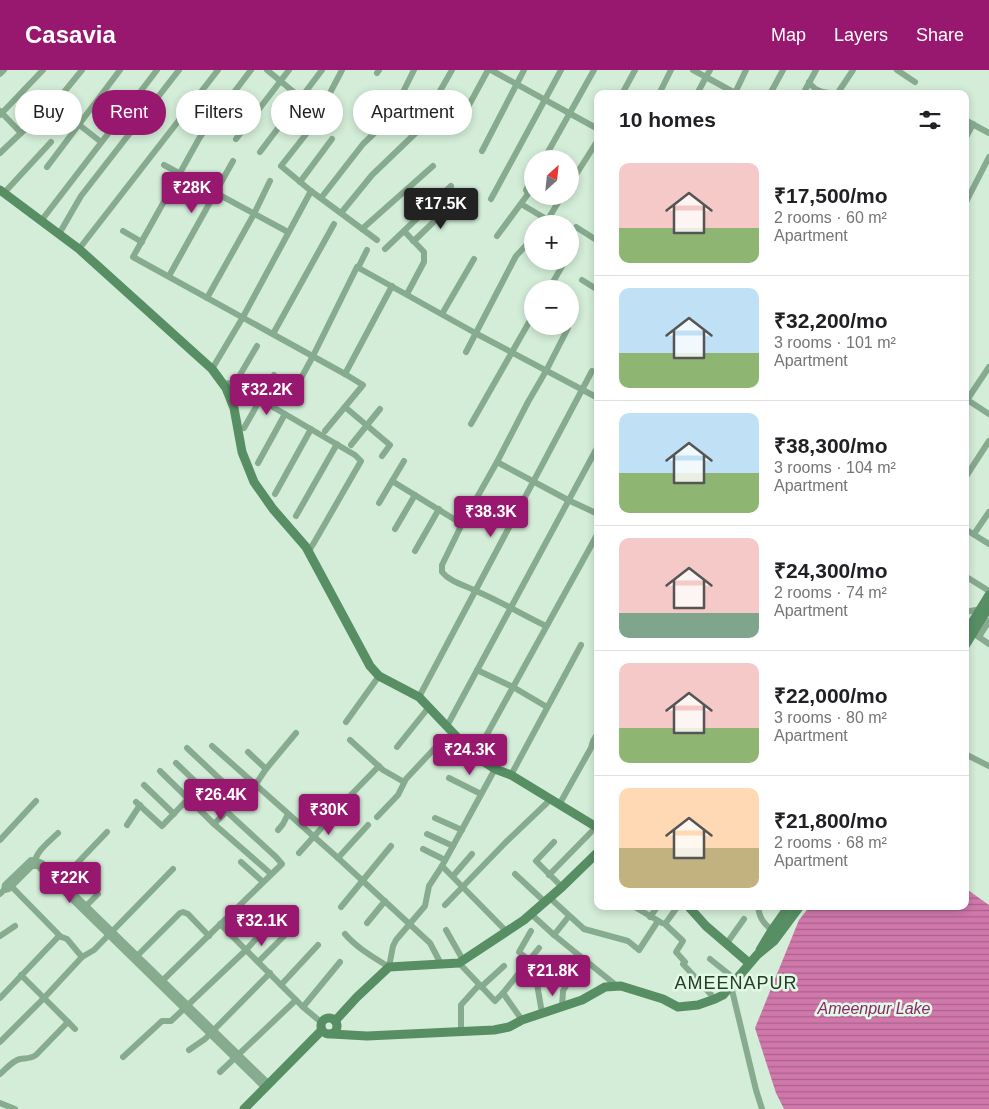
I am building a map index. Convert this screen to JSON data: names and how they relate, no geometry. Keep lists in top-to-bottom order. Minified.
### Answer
{"districts":["AMEENAPUR"],"water":["Ameenpur Lake"],"north":"top right","page":{"header":"Casavia","nav":["Map","Layers","Share"],"chip":["Buy","Rent","Filters","New","Apartment"],"heading":"10 homes","map_buttons":["+","−"],"list":[{"name":"₹17,500/mo","note":"2 rooms · 60 m² · Apartment"},{"name":"₹32,200/mo","note":"3 rooms · 101 m² · Apartment"},{"name":"₹38,300/mo","note":"3 rooms · 104 m² · Apartment"},{"name":"₹24,300/mo","note":"2 rooms · 74 m² · Apartment"},{"name":"₹22,000/mo","note":"3 rooms · 80 m² · Apartment"},{"name":"₹21,800/mo","note":"2 rooms · 68 m² · Apartment"}],"price":["₹28K","₹17.5K","₹32.2K","₹38.3K","₹24.3K","₹26.4K","₹30K","₹22K","₹32.1K","₹21.8K"]}}
